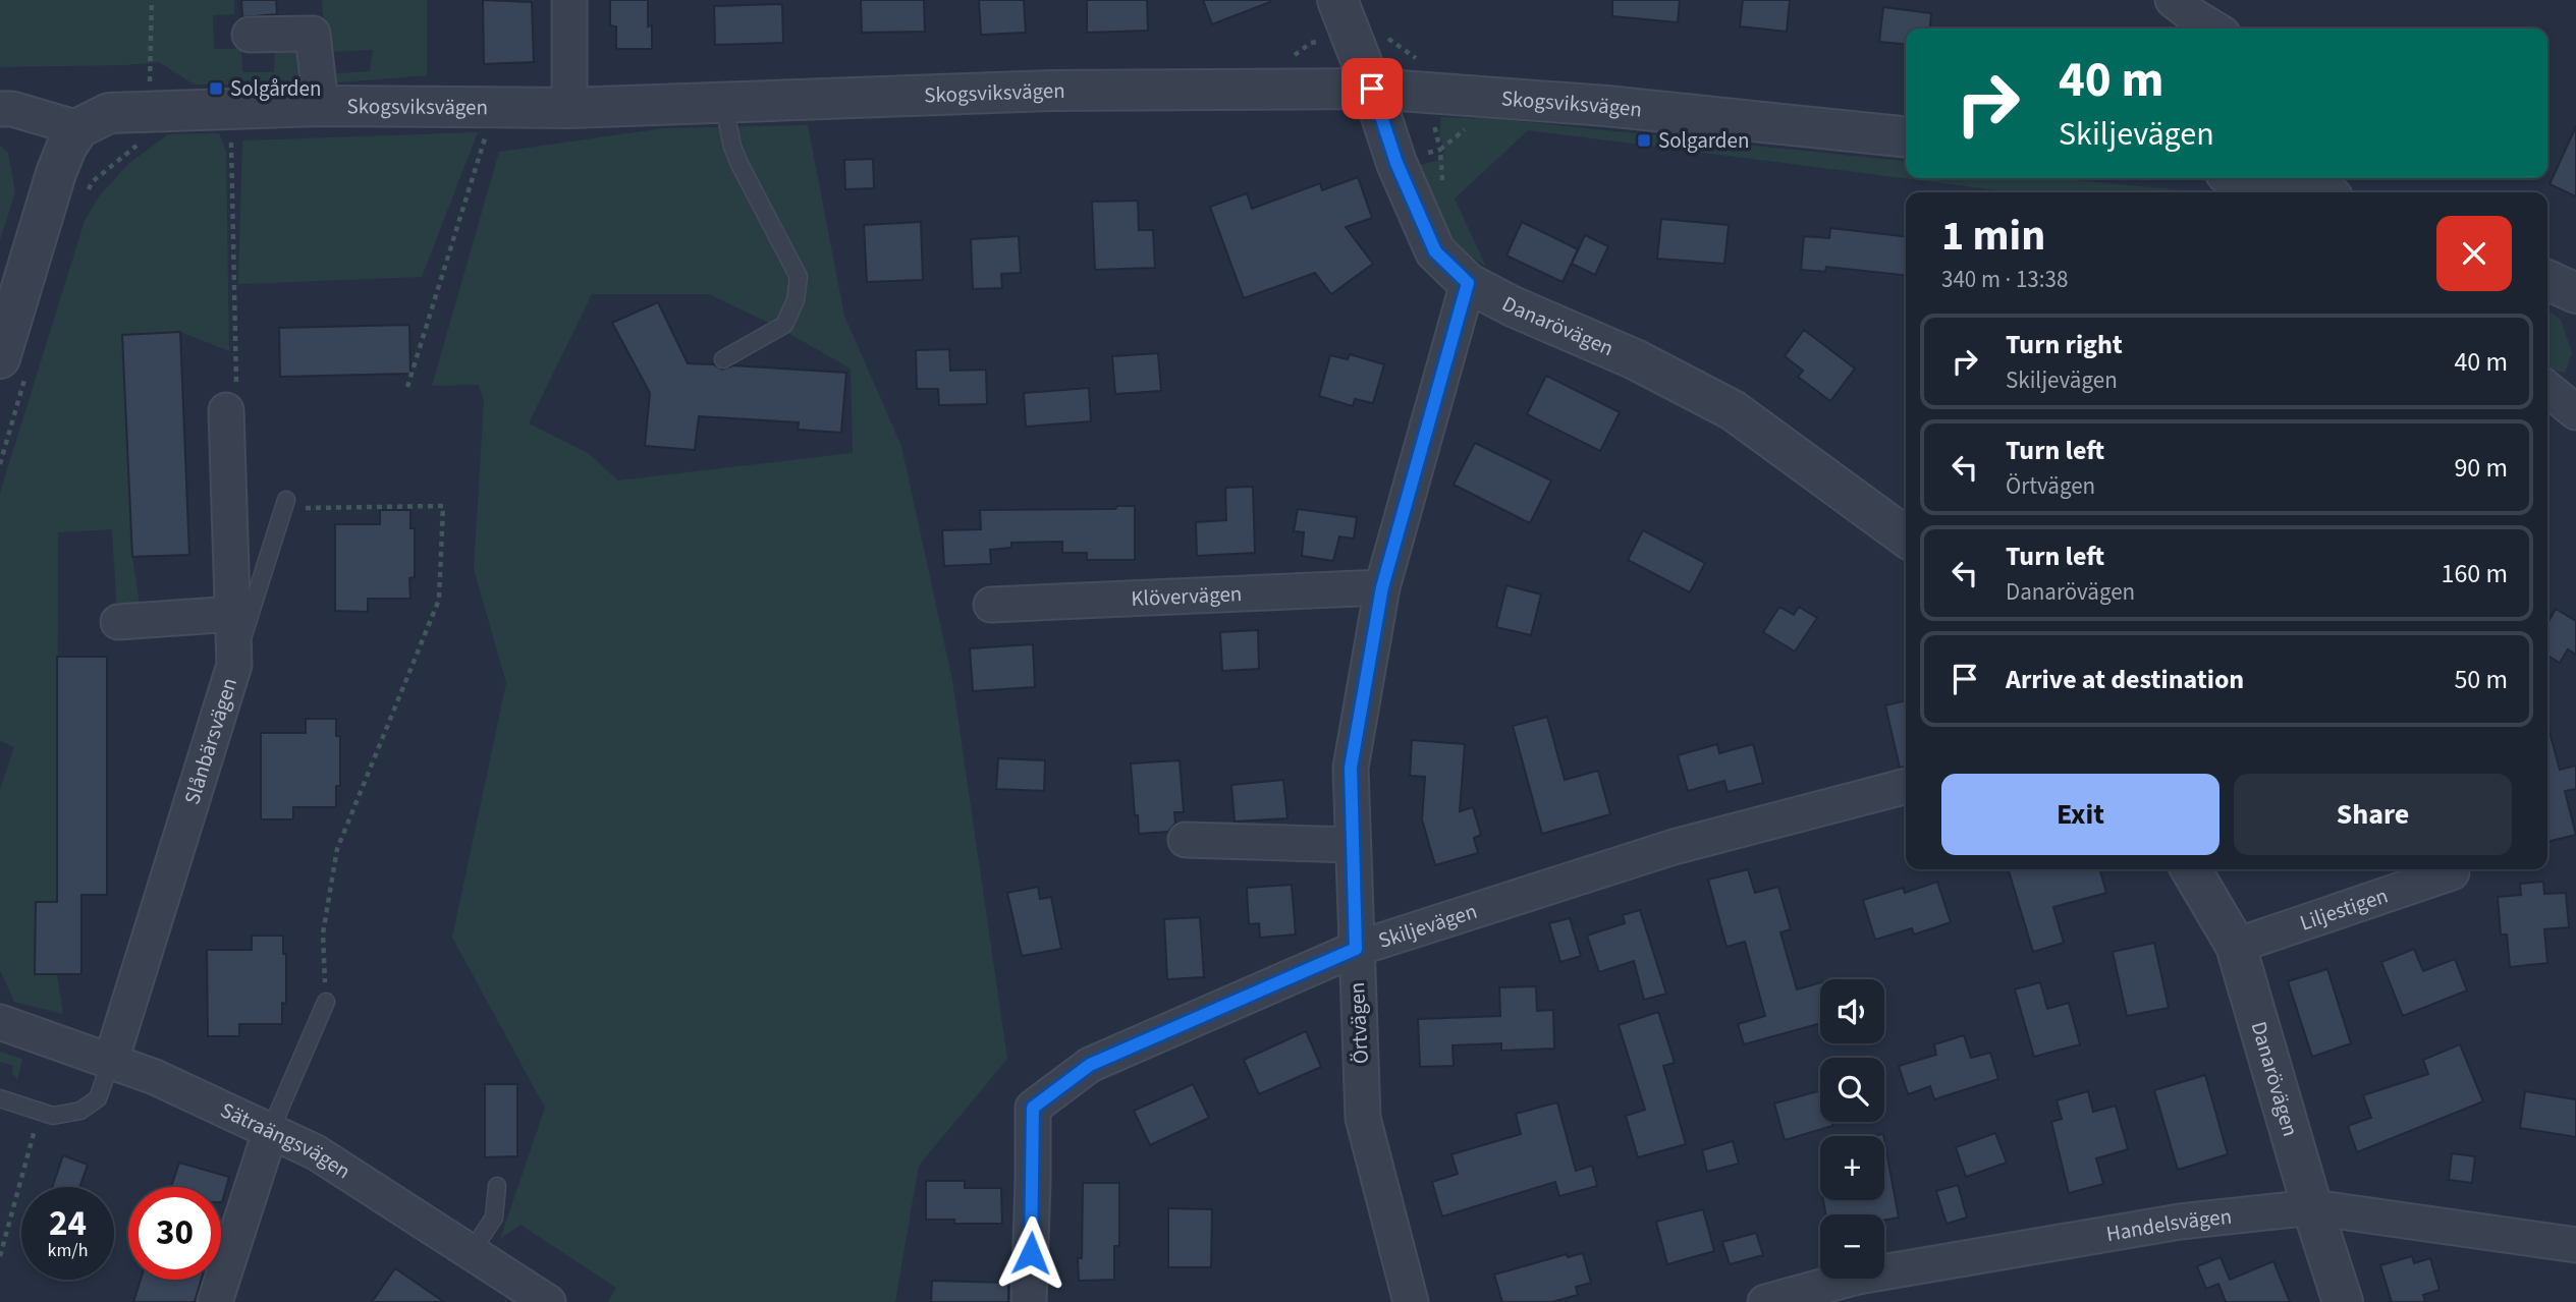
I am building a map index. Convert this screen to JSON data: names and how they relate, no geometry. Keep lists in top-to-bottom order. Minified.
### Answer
{"streets":{"street":["Skogsviksvägen","Danarövägen","Klövervägen","Slånbärsvägen","Liljestigen","Skiljevägen","Örtvägen","Sätraängsvägen","Handelsvägen"]},"crossings":[["Skogsviksvägen","Danarövägen"],["Danarövägen","Liljestigen"],["Danarövägen","Örtvägen"],["Danarövägen","Handelsvägen"],["Klövervägen","Örtvägen"],["Slånbärsvägen","Sätraängsvägen"],["Skiljevägen","Örtvägen"]],"places":{"transit":["Solgården","Solgarden"]},"page":{"turn":["40 m","Skiljevägen"],"heading":["1 min","340 m · 13:38"],"list":[{"name":"Turn right","note":"Skiljevägen","value":"40 m"},{"name":"Turn left","note":"Örtvägen","value":"90 m"},{"name":"Turn left","note":"Danarövägen","value":"160 m"},{"name":"Arrive at destination","value":"50 m"}],"buttons":["Exit","Share"],"map_buttons":["+","−"],"speed":"24 km/h","limit":"30"}}
